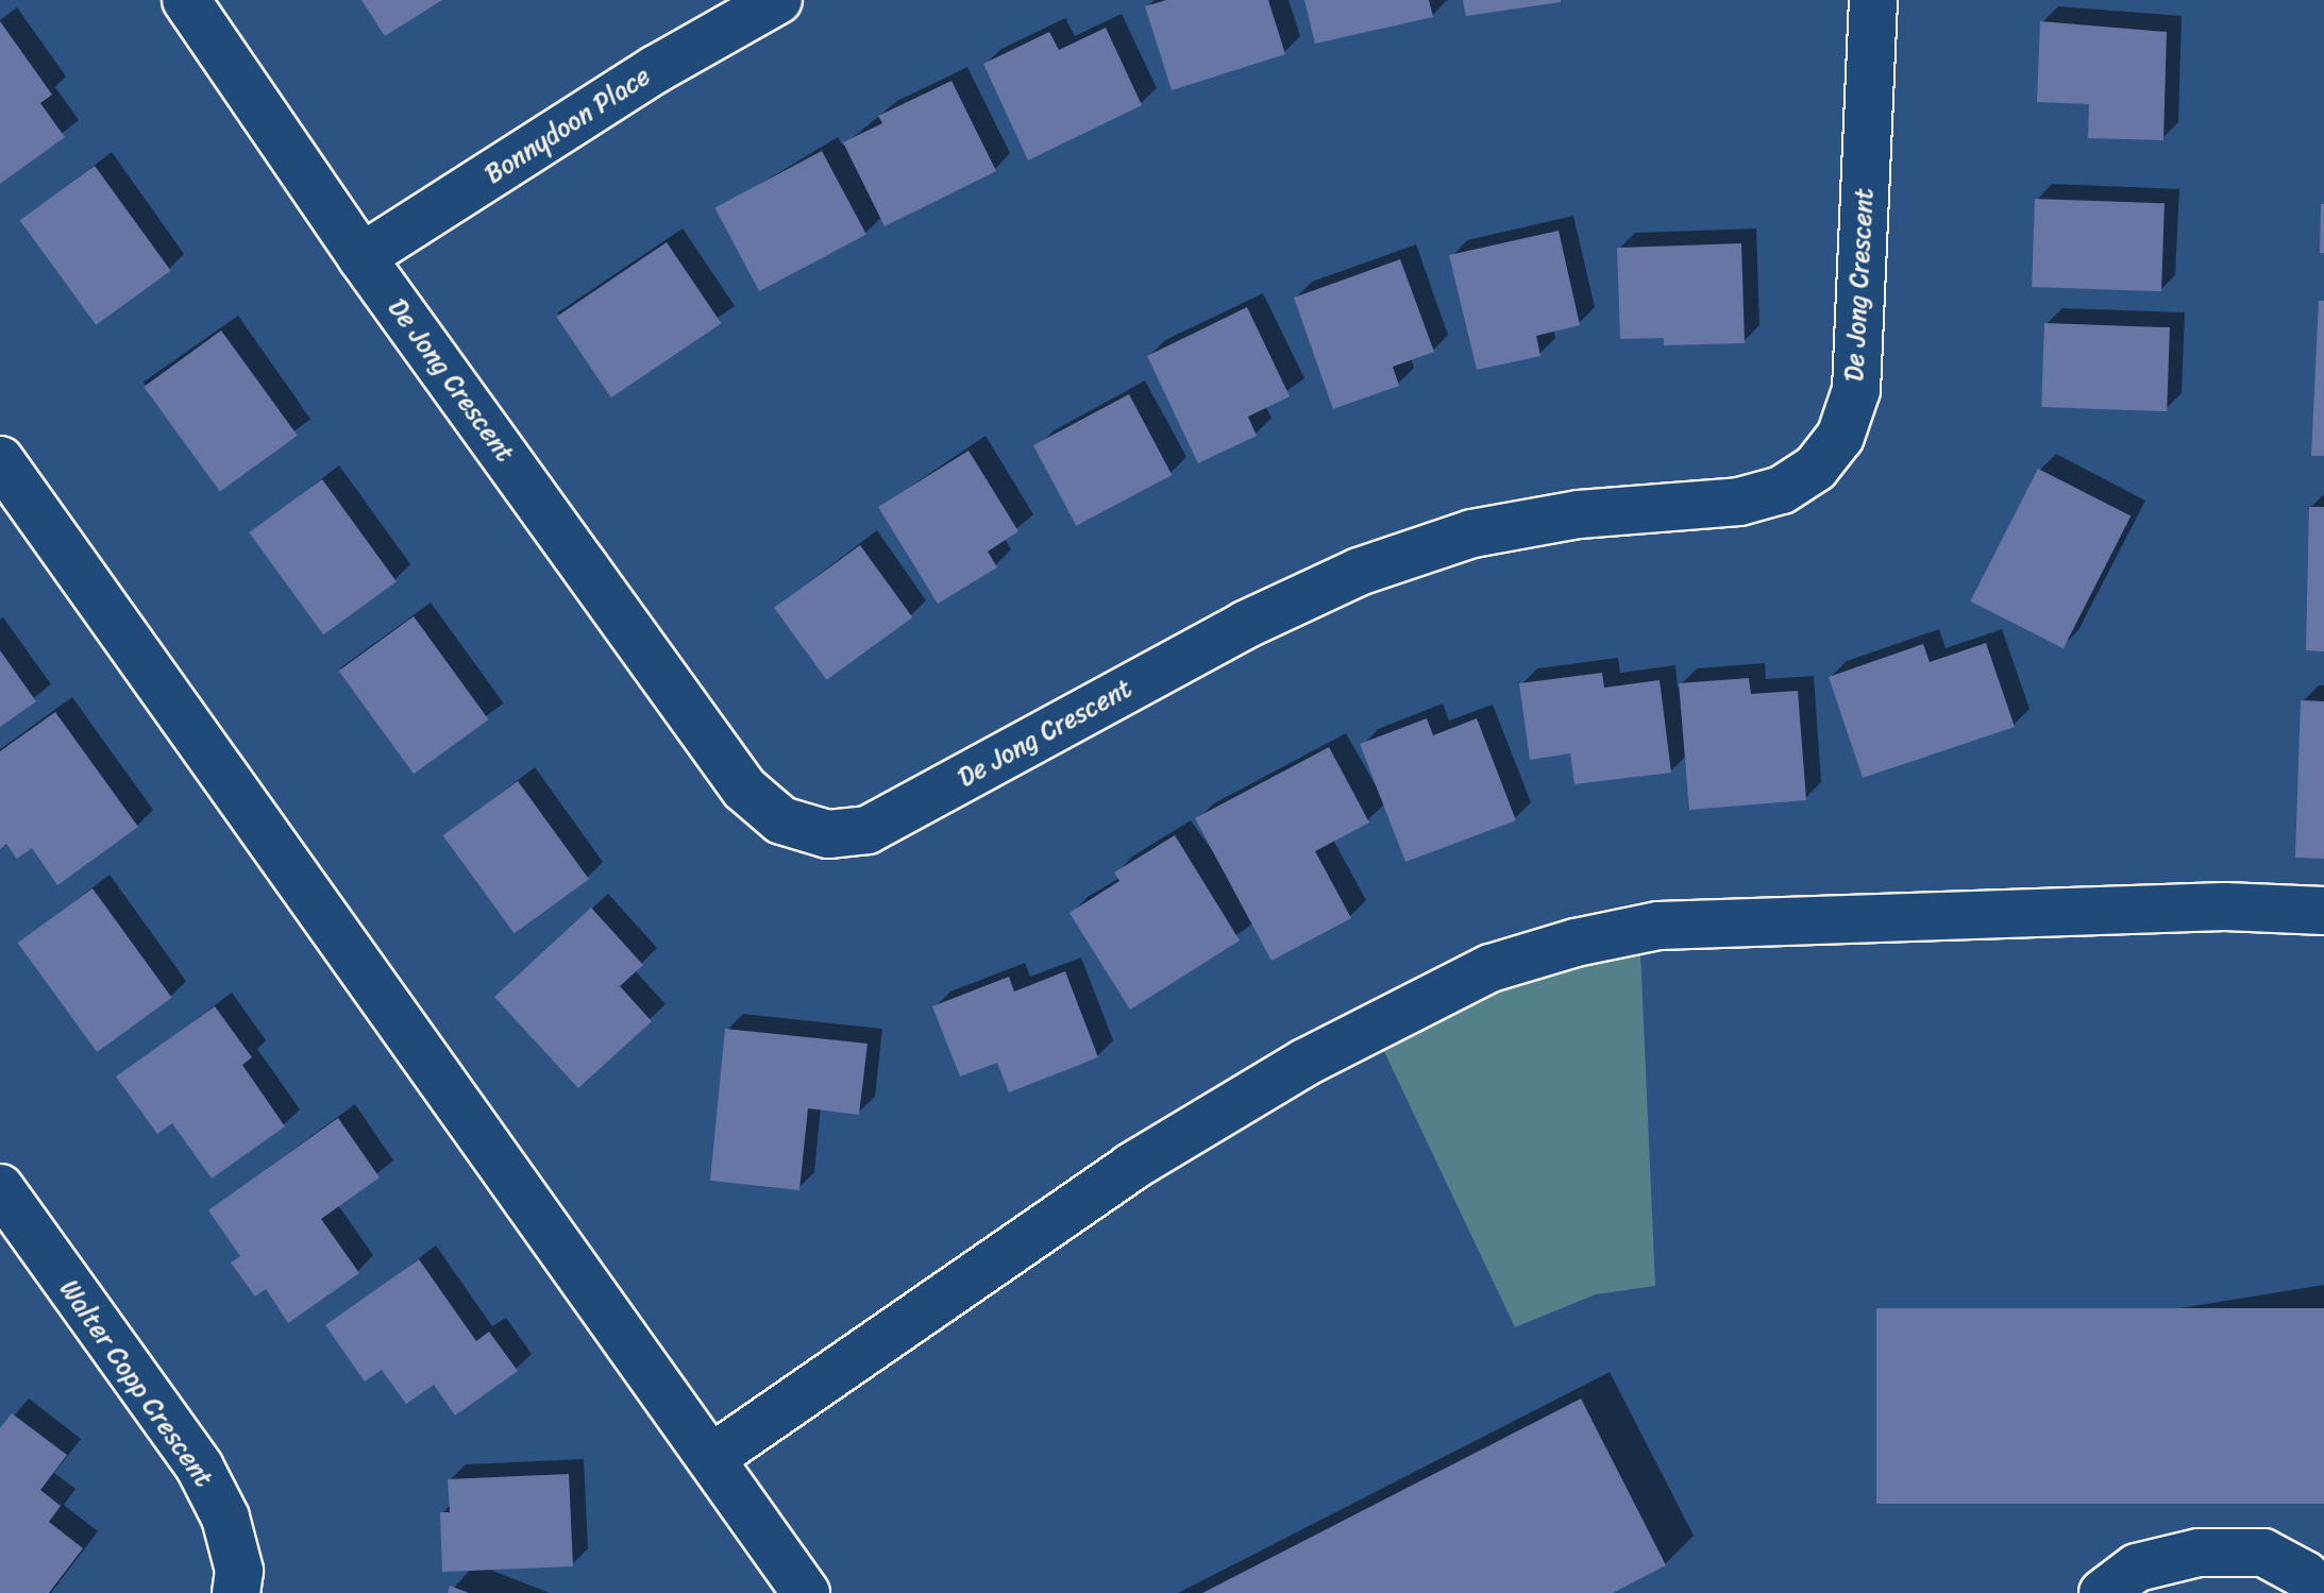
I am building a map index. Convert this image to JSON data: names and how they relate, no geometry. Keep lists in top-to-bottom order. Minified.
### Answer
{"streets":{"street":["Bonnydoon Place","De Jong Crescent","Walter Copp Crescent"]},"crossings":[["Bonnydoon Place","De Jong Crescent"]]}
